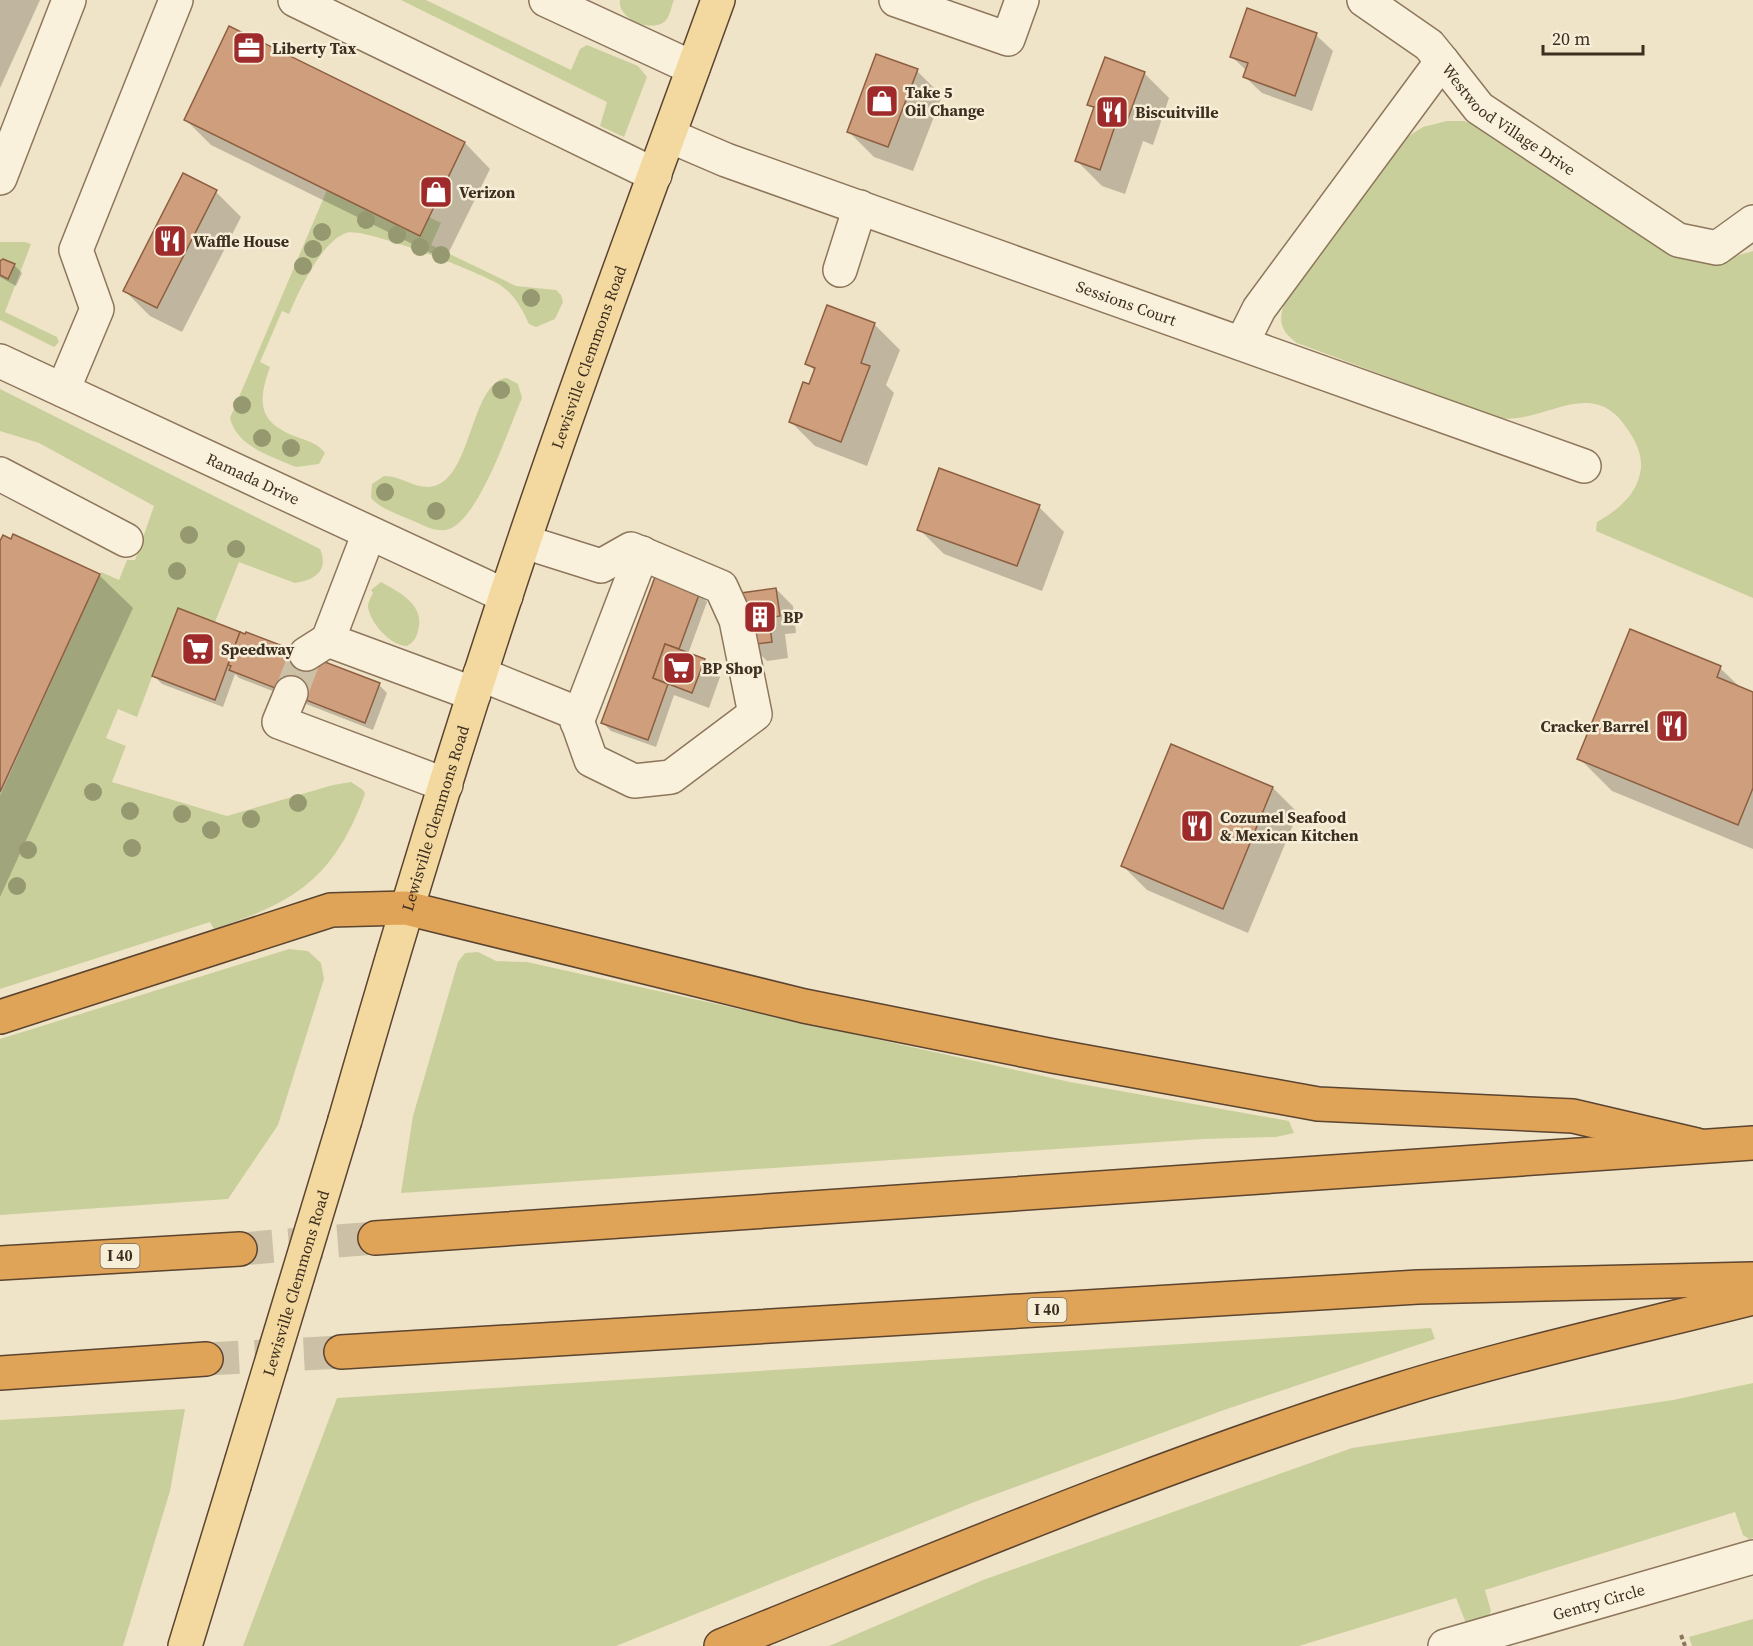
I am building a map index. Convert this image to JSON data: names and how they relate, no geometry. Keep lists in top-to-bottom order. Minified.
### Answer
{"streets":{"highway":["I 40"],"main road":["Lewisville Clemmons Road"],"street":["Westwood Village Drive","Sessions Court","Ramada Drive","Gentry Circle"]},"crossings":[["Westwood Village Drive","Sessions Court"],["Sessions Court","Lewisville Clemmons Road"],["Lewisville Clemmons Road","Ramada Drive"]],"places":{"office":["Liberty Tax"],"shop":["Take 5 Oil Change","Verizon"],"restaurant":["Biscuitville","Waffle House","Cracker Barrel","Cozumel Seafood & Mexican Kitchen"],"building":["BP"],"supermarket":["Speedway","BP Shop"]},"scale_bar":"20 m"}
